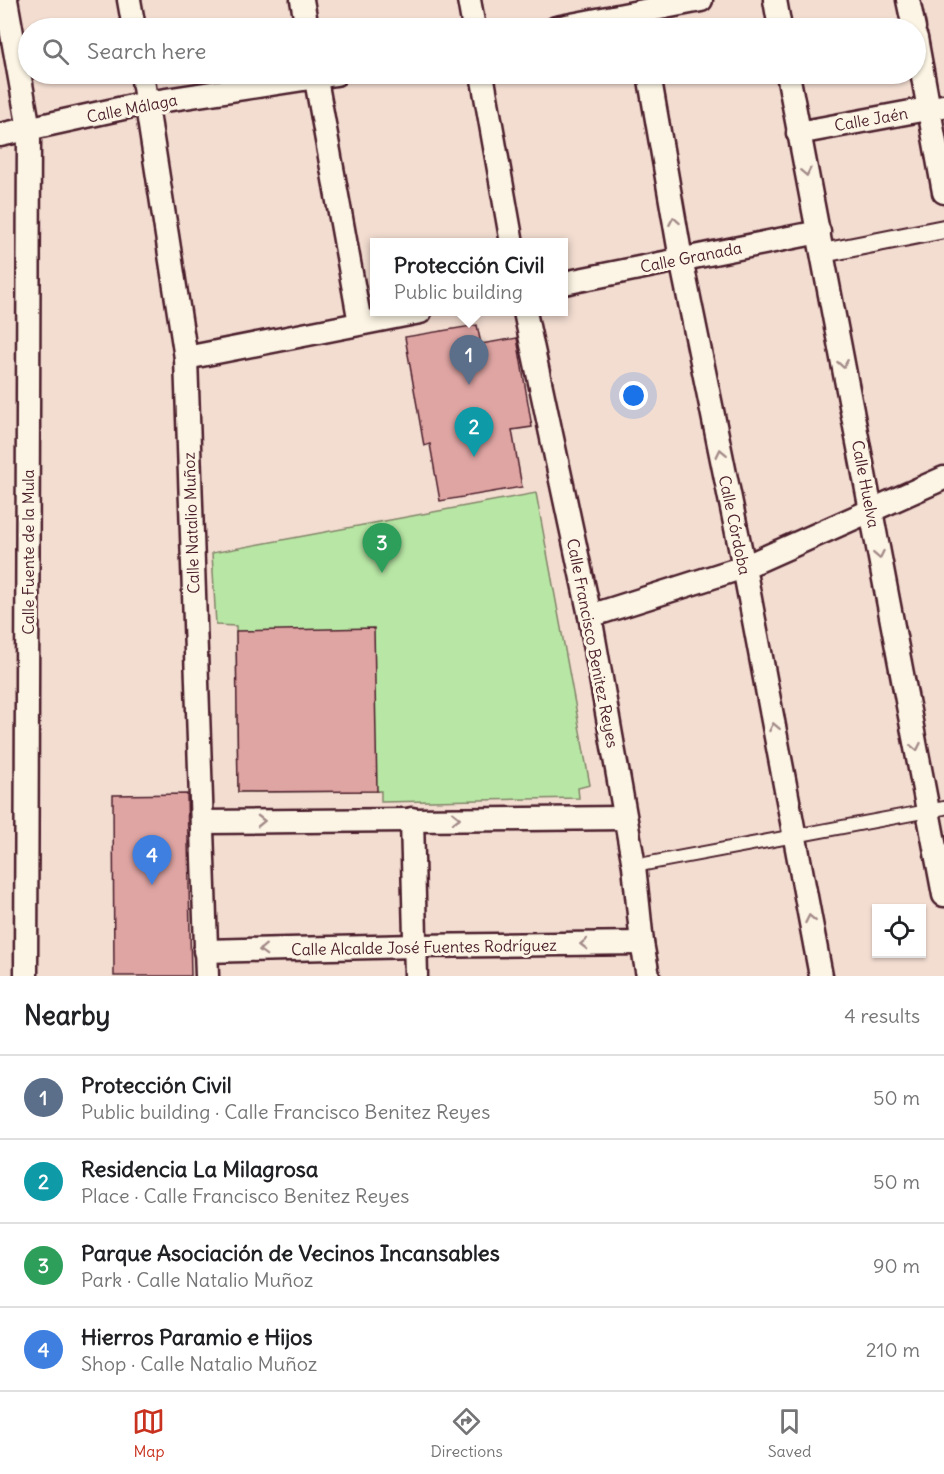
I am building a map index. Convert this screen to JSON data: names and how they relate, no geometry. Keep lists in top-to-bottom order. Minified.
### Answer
{"streets":{"street":["Calle Málaga","Calle Jaén","Calle Granada","Calle Huelva","Calle Natalio Muñoz","Calle Córdoba","Calle Fuente de la Mula","Calle Francisco Benitez Reyes","Calle Alcalde José Fuentes Rodríguez"]},"crossings":[["Calle Málaga","Calle Natalio Muñoz"],["Calle Málaga","Calle Fuente de la Mula"],["Calle Jaén","Calle Huelva"],["Calle Granada","Calle Huelva"],["Calle Granada","Calle Córdoba"],["Calle Natalio Muñoz","Calle Alcalde José Fuentes Rodríguez"],["Calle Francisco Benitez Reyes","Calle Alcalde José Fuentes Rodríguez"]],"one_way":["Calle Huelva","Calle Córdoba"],"page":{"search":"Search here","popup":["Protección Civil","Public building"],"pins":["1","2","3","4"],"heading":["Nearby","4 results"],"list":[{"mark":"1","name":"Protección Civil","note":"Public building · Calle Francisco Benitez Reyes","value":"50 m"},{"mark":"2","name":"Residencia La Milagrosa","note":"Place · Calle Francisco Benitez Reyes","value":"50 m"},{"mark":"3","name":"Parque Asociación de Vecinos Incansables","note":"Park · Calle Natalio Muñoz","value":"90 m"},{"mark":"4","name":"Hierros Paramio e Hijos","note":"Shop · Calle Natalio Muñoz","value":"210 m"}],"nav":["Map","Directions","Saved"]}}
